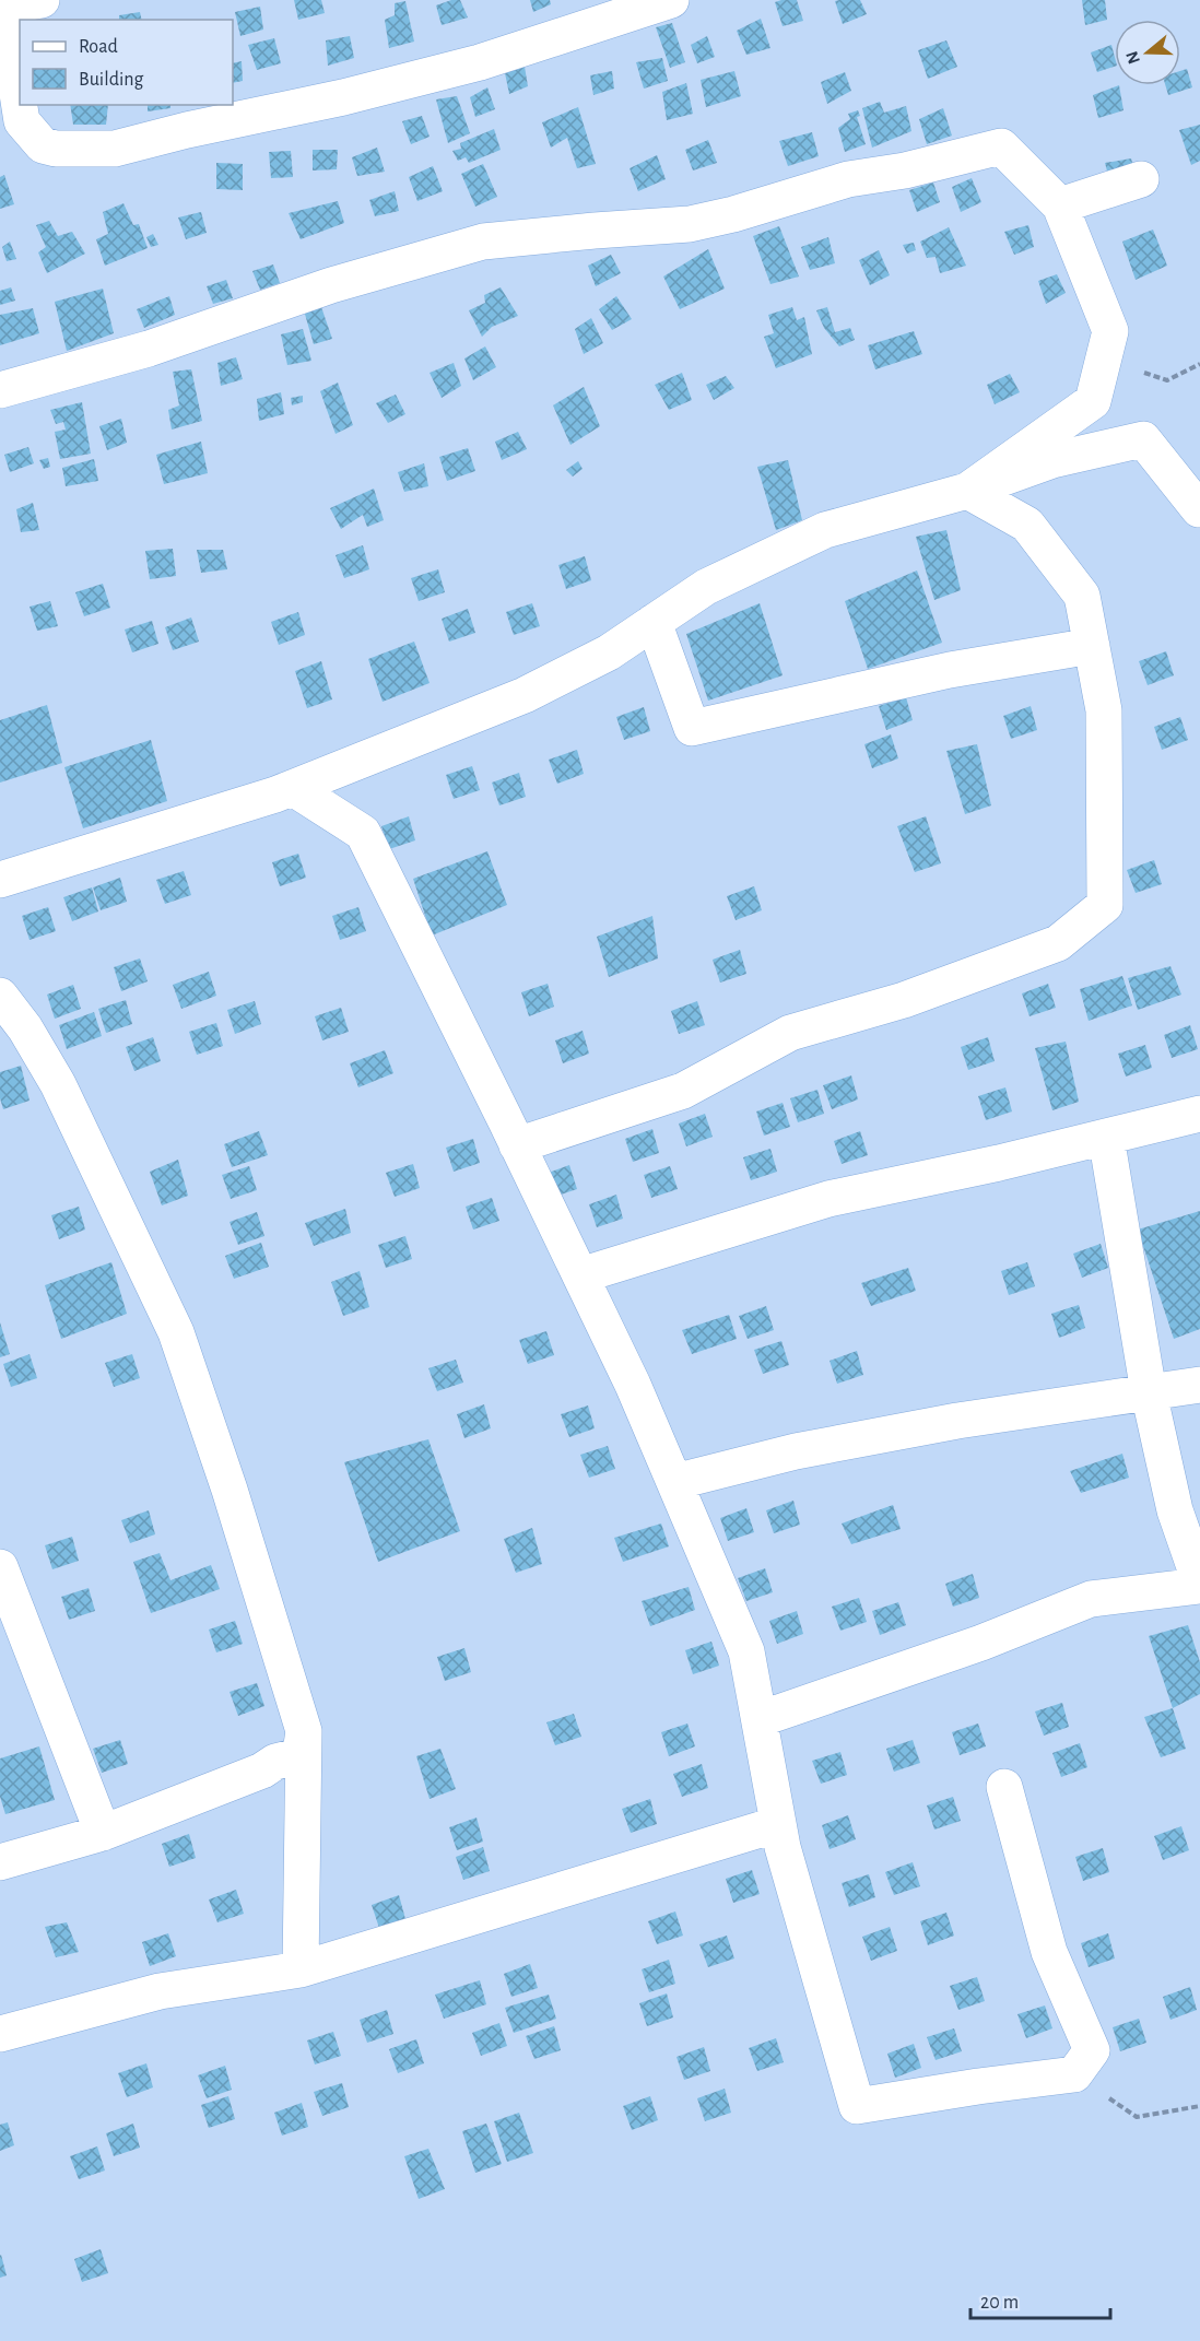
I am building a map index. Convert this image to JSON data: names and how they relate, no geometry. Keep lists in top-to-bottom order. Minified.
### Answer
{"legend":["Road","Building"],"scale_bar":"20 m","north":"left"}
